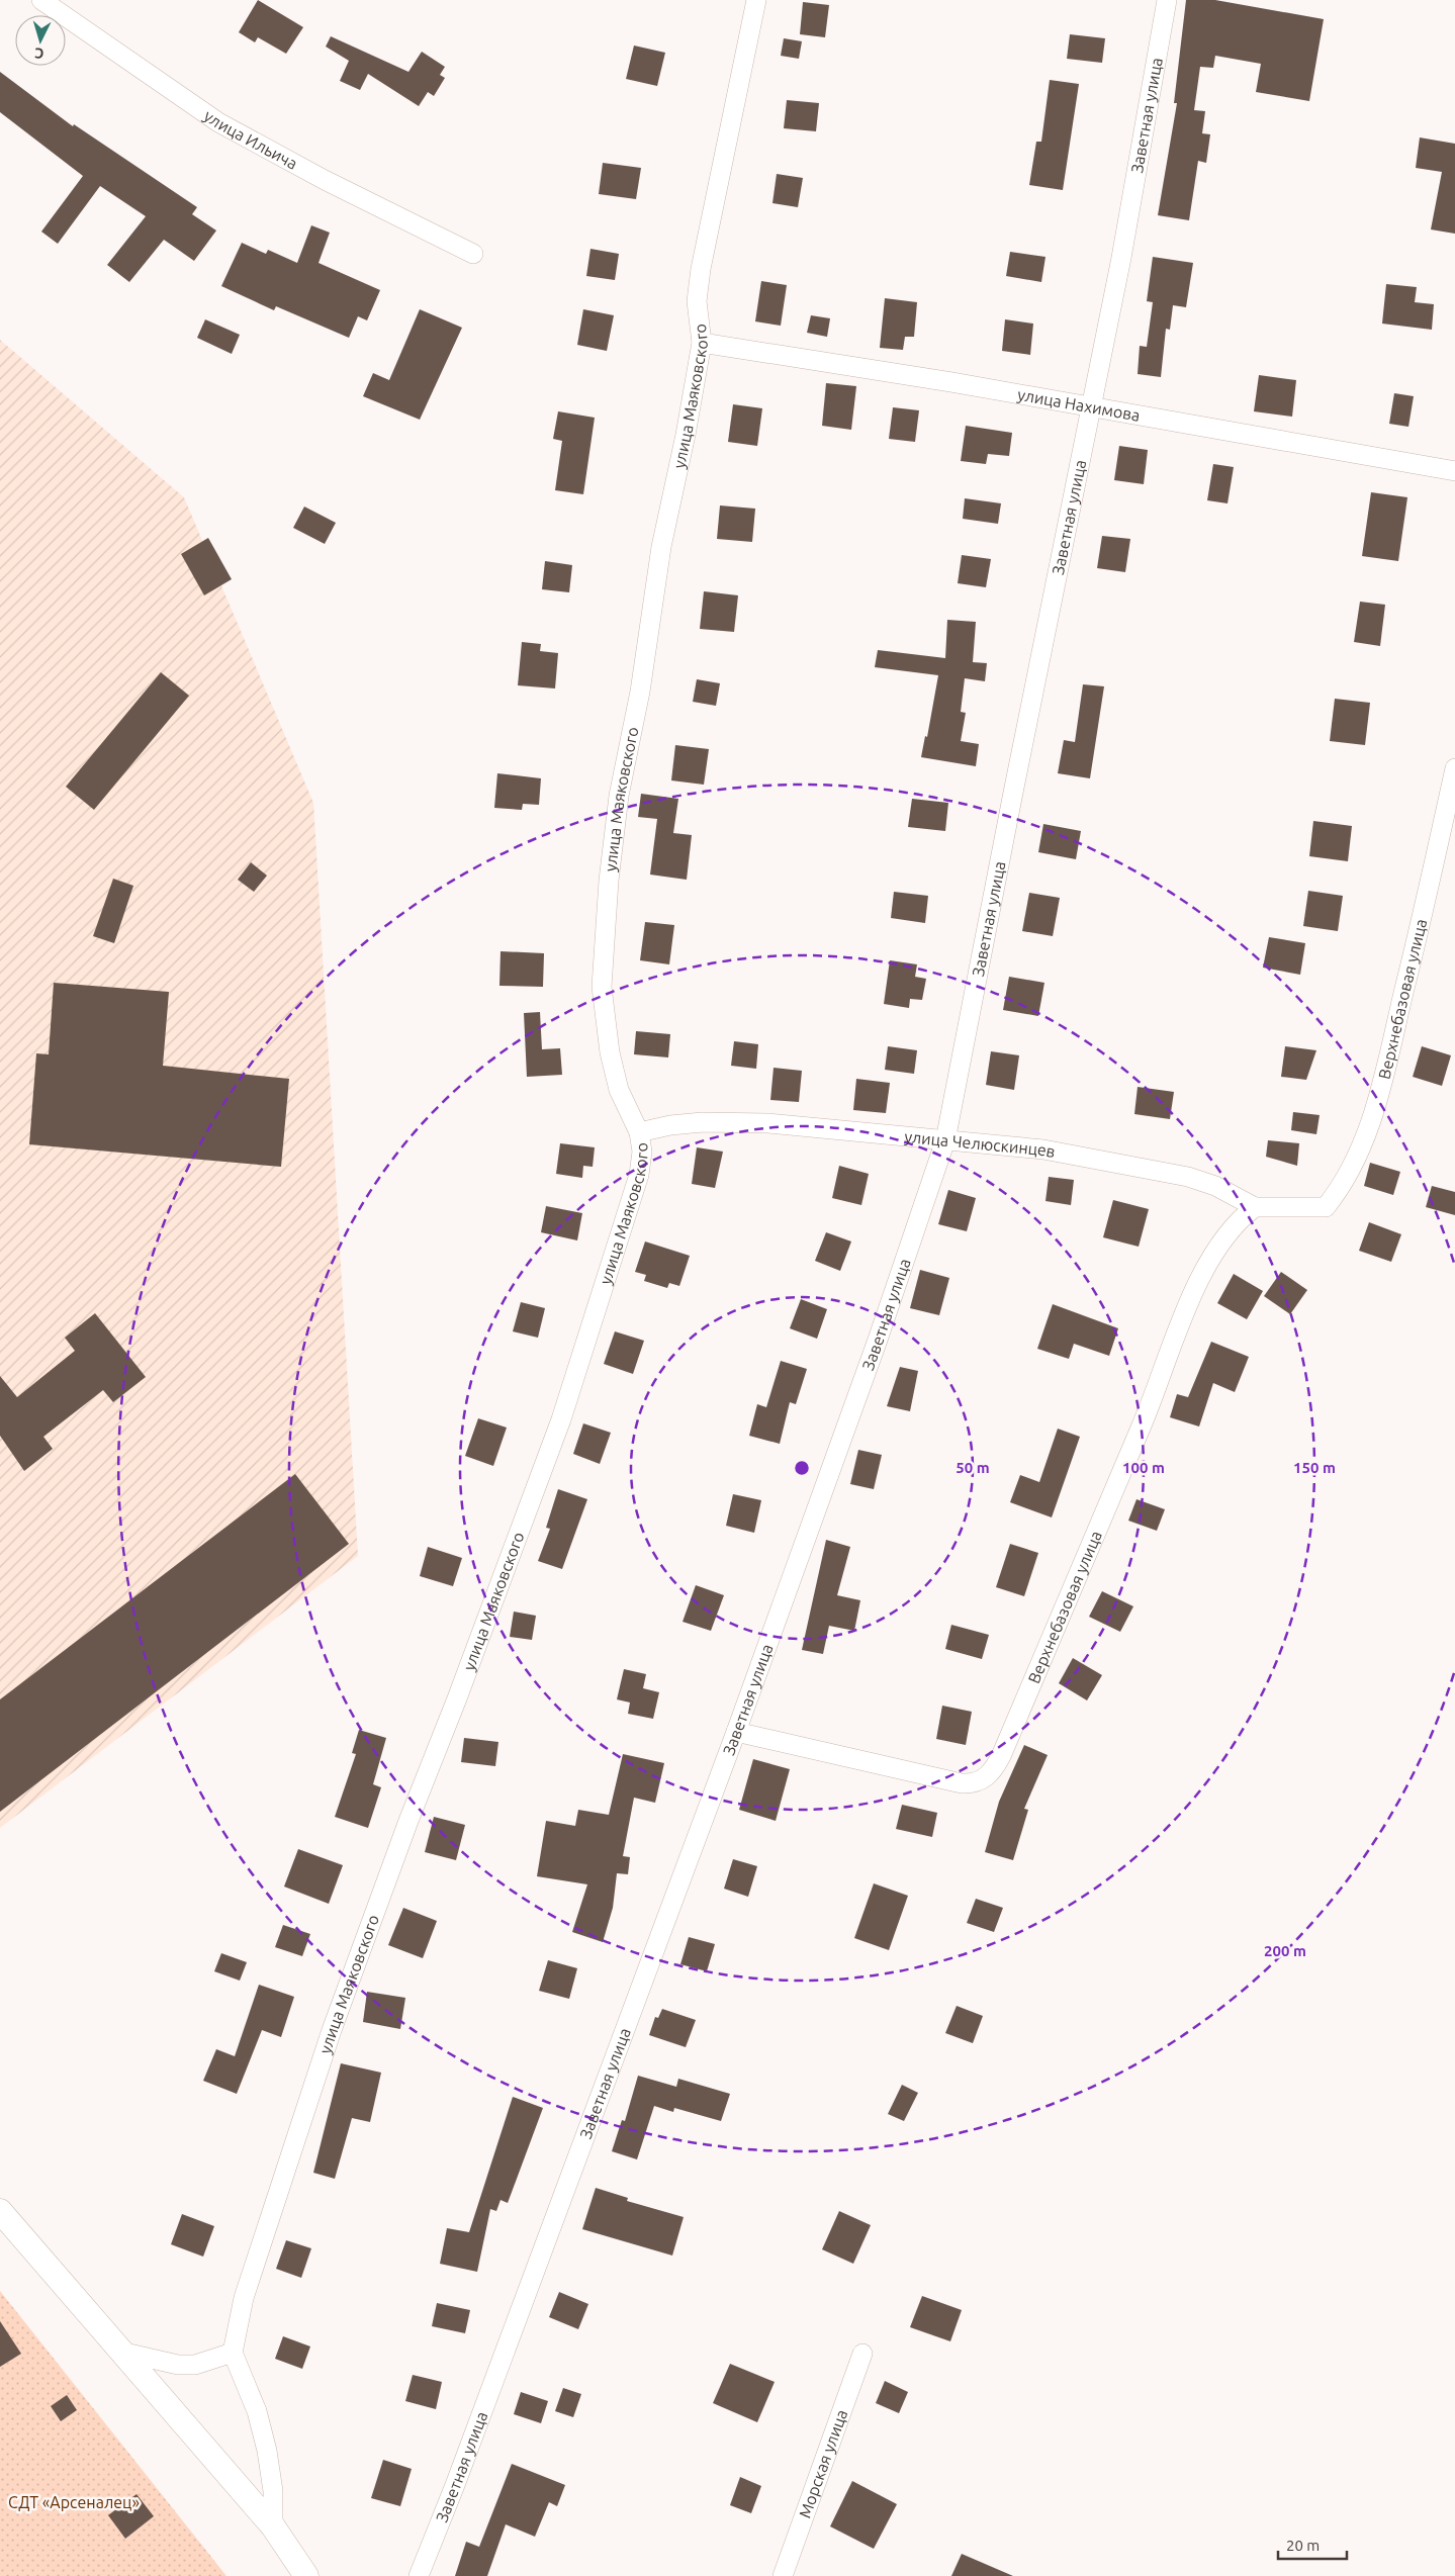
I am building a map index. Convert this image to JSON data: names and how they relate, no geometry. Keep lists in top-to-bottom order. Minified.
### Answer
{"streets":{"street":["Заветная улица","улица Ильича","улица Маяковского","улица Нахимова","Верхнебазовая улица","улица Челюскинцев","Морская улица"]},"crossings":[["Заветная улица","улица Нахимова"],["Заветная улица","Верхнебазовая улица"],["Заветная улица","улица Челюскинцев"],["улица Маяковского","улица Нахимова"],["улица Маяковского","улица Челюскинцев"],["Верхнебазовая улица","улица Челюскинцев"]],"parks":["СДТ «Арсеналец»"],"scale_bar":"20 m","north":"bottom","rings":["50 m","100 m","150 m","200 m"]}
